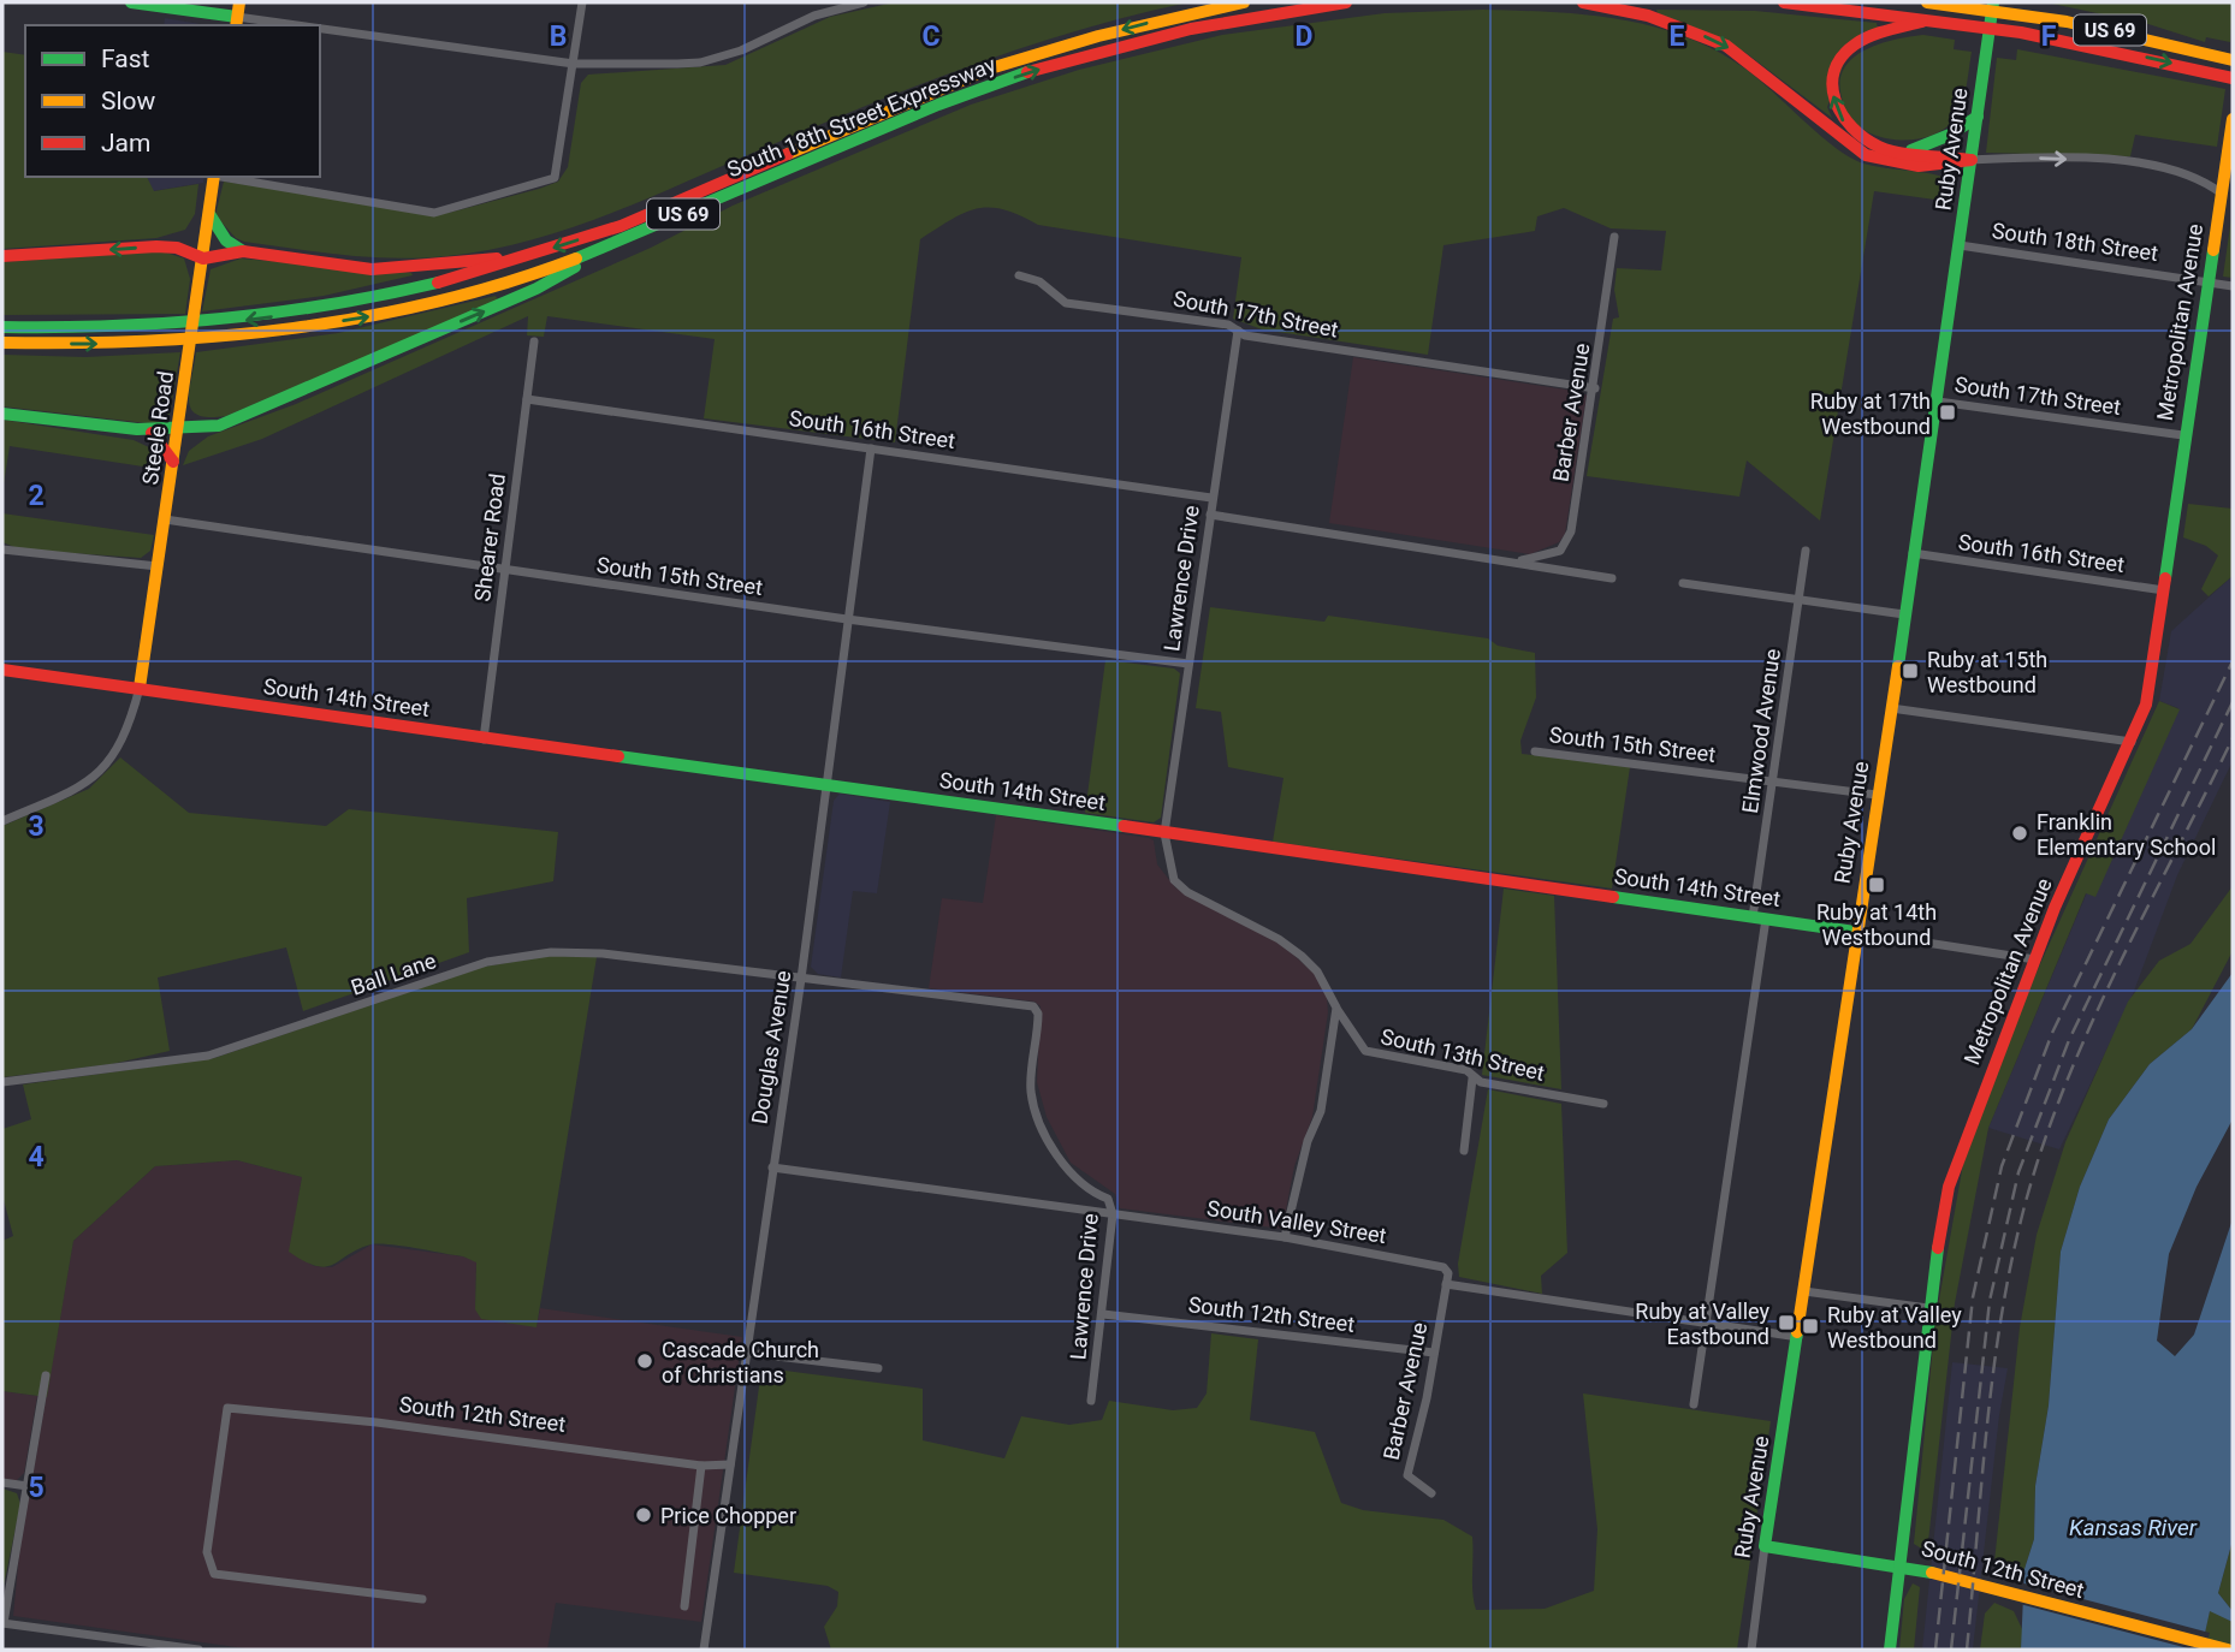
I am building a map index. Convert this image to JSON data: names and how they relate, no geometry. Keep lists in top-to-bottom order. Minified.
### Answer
{"streets":{"main road":["US 69","South 18th Street Expressway","Ruby Avenue","Metropolitan Avenue","Steele Road","South 14th Street","South 12th Street"],"street":["South 18th Street","South 17th Street","Barber Avenue","South 16th Street","Shearer Road","South 15th Street","Lawrence Drive","Elmwood Avenue","Ball Lane","Douglas Avenue","South 13th Street","South Valley Street"]},"crossings":[["Ruby Avenue","South 18th Street"],["Ruby Avenue","South 17th Street"],["Ruby Avenue","South 16th Street"],["Ruby Avenue","South 15th Street"],["Ruby Avenue","South 14th Street"],["Ruby Avenue","South 12th Street"],["South 18th Street","Metropolitan Avenue"],["South 17th Street","Metropolitan Avenue"],["South 17th Street","Barber Avenue"],["South 17th Street","Lawrence Drive"],["Metropolitan Avenue","South 16th Street"],["Metropolitan Avenue","South 14th Street"],["Metropolitan Avenue","South 12th Street"],["Barber Avenue","South Valley Street"],["Barber Avenue","South 12th Street"],["Steele Road","South 15th Street"],["Steele Road","South 14th Street"],["South 16th Street","Shearer Road"],["South 16th Street","Lawrence Drive"],["South 16th Street","Douglas Avenue"],["Shearer Road","South 15th Street"],["Shearer Road","South 14th Street"],["South 15th Street","Lawrence Drive"],["South 15th Street","Elmwood Avenue"],["South 15th Street","Douglas Avenue"],["Lawrence Drive","South 14th Street"],["Lawrence Drive","Ball Lane"],["Lawrence Drive","Douglas Avenue"],["Lawrence Drive","South 13th Street"],["Lawrence Drive","South Valley Street"],["Lawrence Drive","South 12th Street"],["South 14th Street","Elmwood Avenue"],["South 14th Street","Douglas Avenue"],["Ball Lane","Douglas Avenue"],["Douglas Avenue","South Valley Street"],["Douglas Avenue","South 12th Street"]],"water":["Kansas River"],"places":{"transit":["Ruby at 17th Westbound","Ruby at 15th Westbound","Ruby at 14th Westbound","Ruby at Valley Eastbound","Ruby at Valley Westbound"],"other":["Franklin Elementary School","Cascade Church of Christians","Price Chopper"]},"legend":["Fast","Slow","Jam"],"grid":{"columns":["B","C","D","E","F"],"rows":["2","3","4","5"]}}
